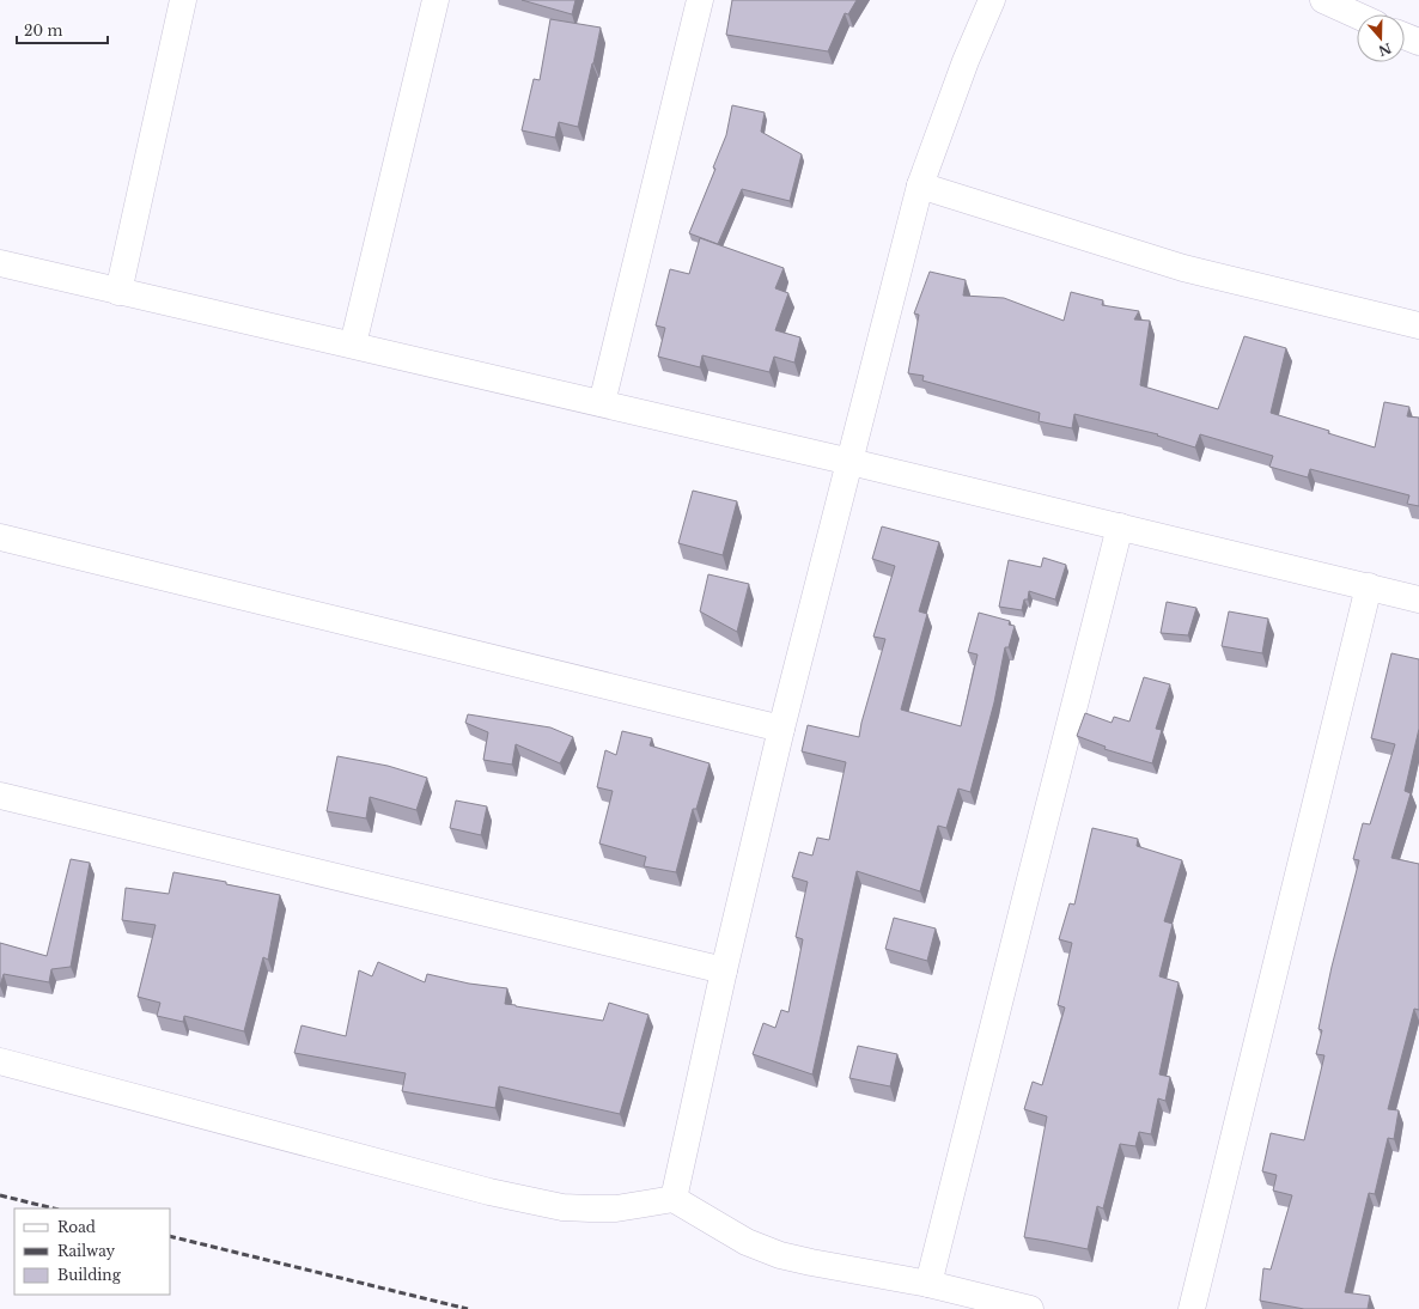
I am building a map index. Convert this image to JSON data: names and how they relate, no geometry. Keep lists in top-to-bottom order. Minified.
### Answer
{"legend":["Road","Railway","Building"],"scale_bar":"20 m","north":"bottom"}
